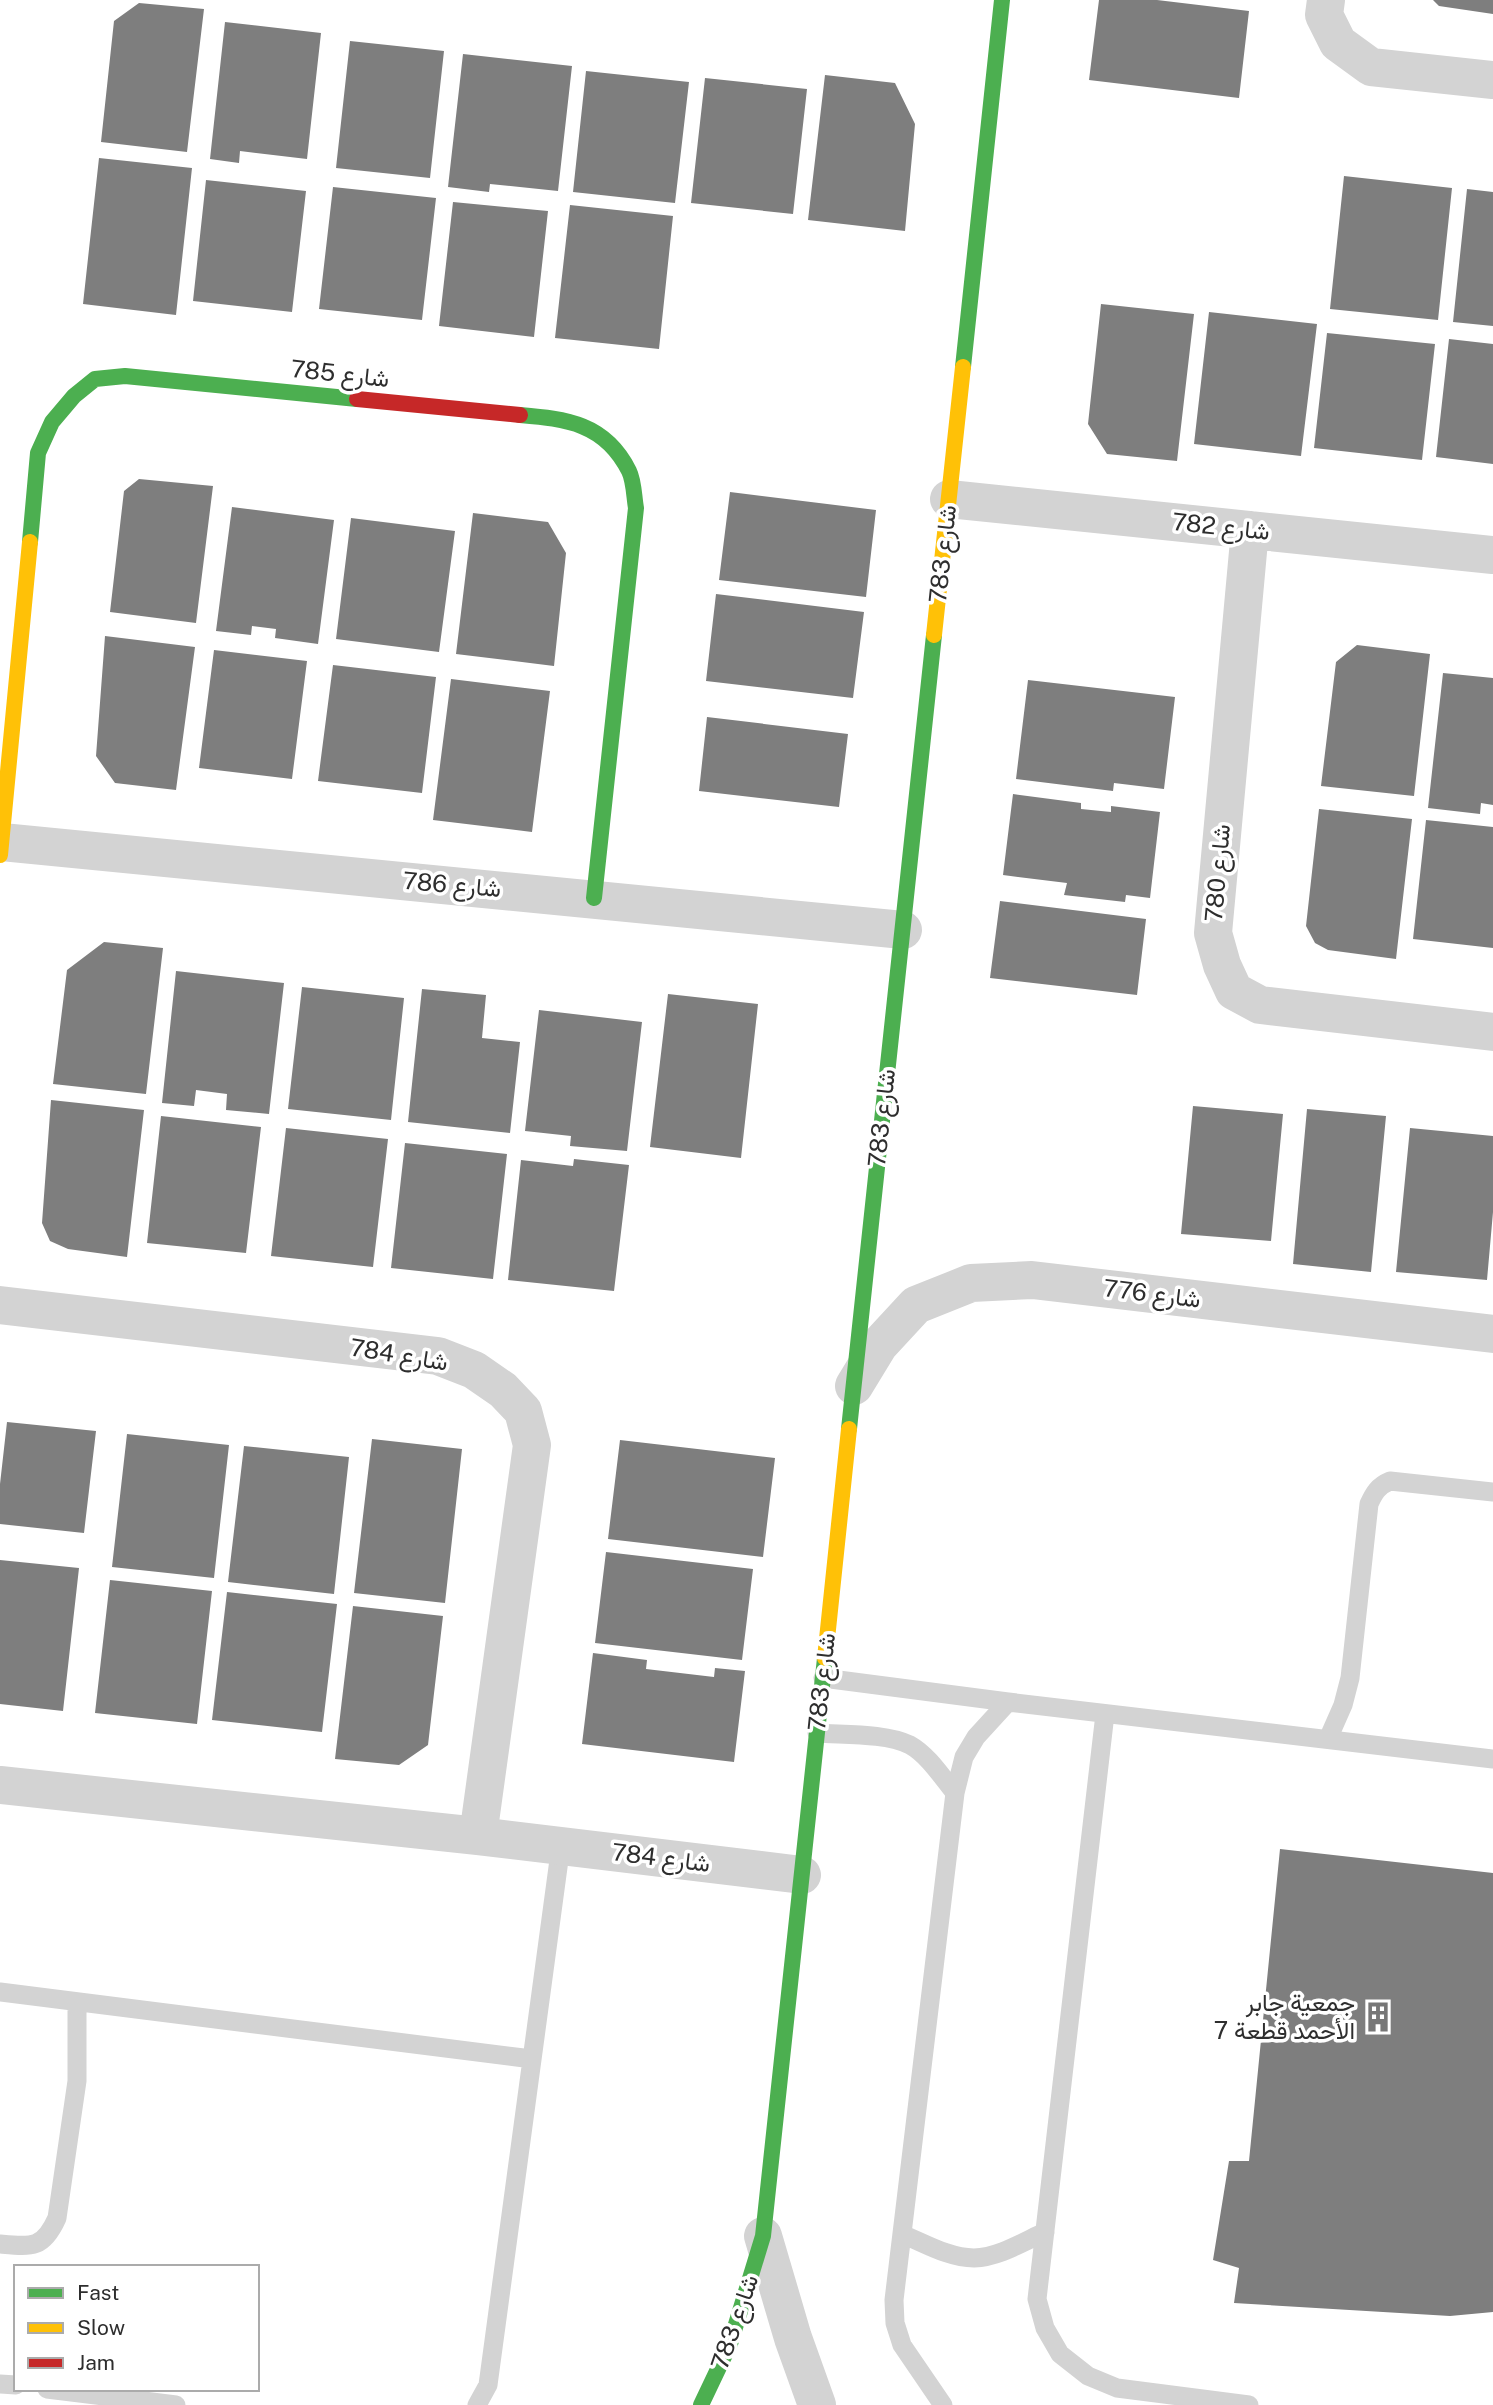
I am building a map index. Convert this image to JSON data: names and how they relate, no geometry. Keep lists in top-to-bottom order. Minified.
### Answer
{"streets":{"street":["شارع 785","شارع 782","شارع 783","شارع 780","شارع 786","شارع 776","شارع 784"]},"crossings":[["شارع 785","شارع 786"],["شارع 782","شارع 783"],["شارع 782","شارع 780"],["شارع 783","شارع 786"],["شارع 783","شارع 776"],["شارع 783","شارع 784"]],"places":{"building":["جمعية جابر الأحمد قطعة 7"]},"legend":["Fast","Slow","Jam"]}
